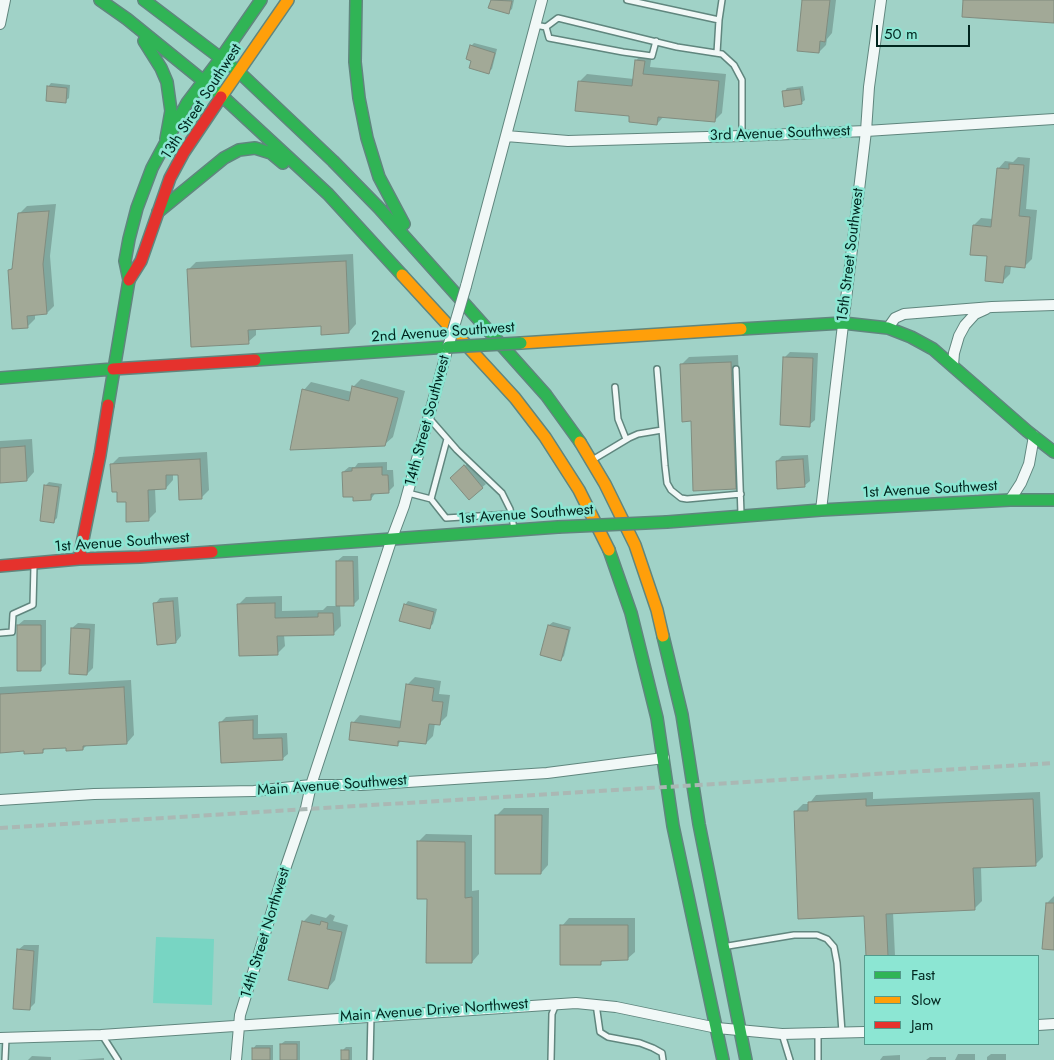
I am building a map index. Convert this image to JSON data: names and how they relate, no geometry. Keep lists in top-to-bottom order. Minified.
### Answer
{"streets":{"main road":["13th Street Southwest","2nd Avenue Southwest","1st Avenue Southwest"],"street":["3rd Avenue Southwest","15th Street Southwest","14th Street Southwest","Main Avenue Southwest","14th Street Northwest","Main Avenue Drive Northwest"]},"crossings":[["13th Street Southwest","2nd Avenue Southwest"],["13th Street Southwest","1st Avenue Southwest"],["3rd Avenue Southwest","15th Street Southwest"],["3rd Avenue Southwest","14th Street Southwest"],["15th Street Southwest","2nd Avenue Southwest"],["15th Street Southwest","1st Avenue Southwest"],["2nd Avenue Southwest","14th Street Southwest"],["14th Street Southwest","1st Avenue Southwest"],["14th Street Southwest","Main Avenue Southwest"],["14th Street Southwest","14th Street Northwest"],["14th Street Northwest","Main Avenue Drive Northwest"]],"legend":["Fast","Slow","Jam"],"scale_bar":"50 m"}
